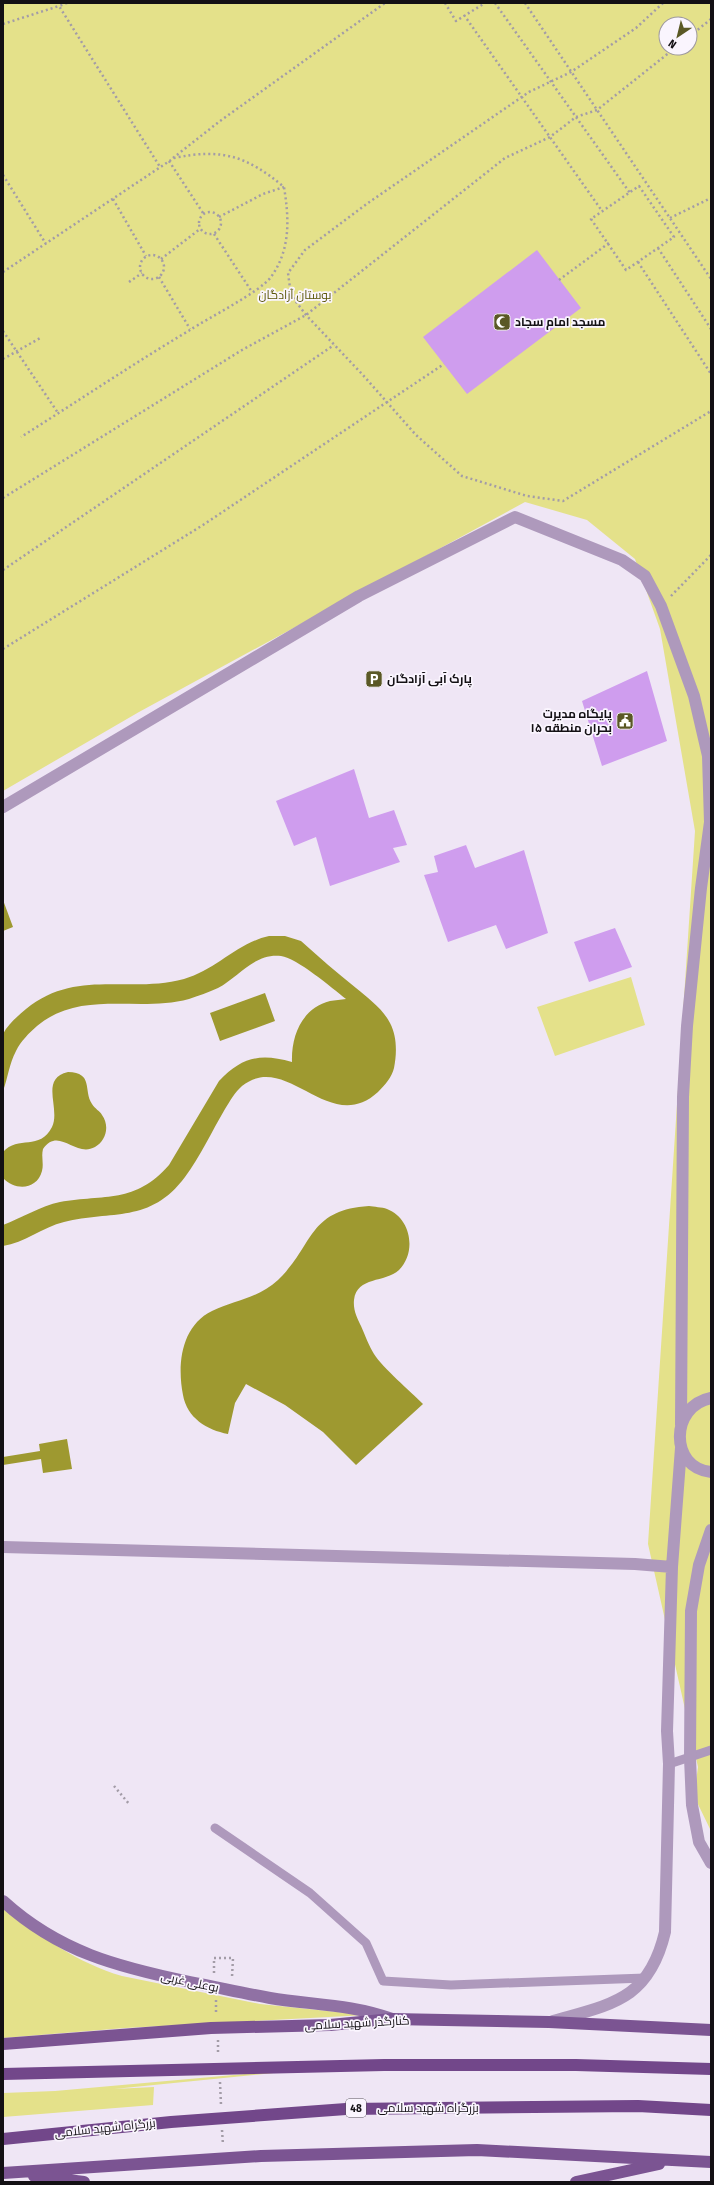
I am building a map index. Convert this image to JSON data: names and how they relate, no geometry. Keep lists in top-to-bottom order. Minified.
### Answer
{"streets":{"highway":["48","بزرگراه شهید سلامی"],"main road":["بوعلی غربی","کنارگذر شهید سلامی"]},"crossings":[["بوعلی غربی","کنارگذر شهید سلامی"]],"parks":["بوستان آزادگان"],"places":{"mosque":["مسجد امام سجاد"],"parking":["پارک آبی آزادگان"],"public building":["پایگاه مدیرت بحران منطقه ۱۵"]},"north":"bottom left"}
